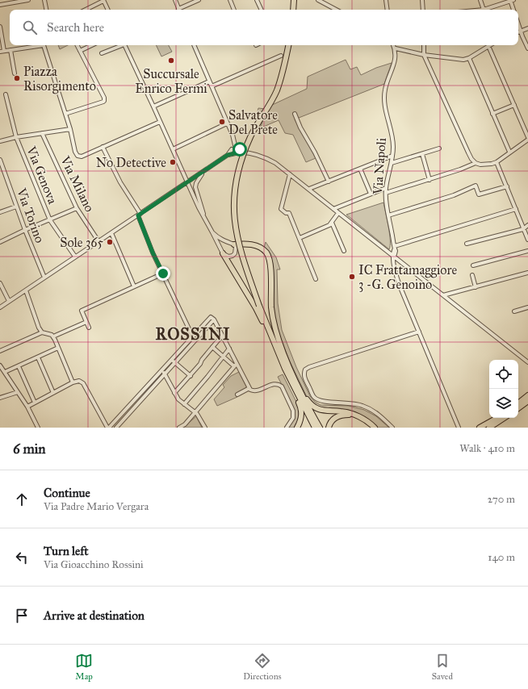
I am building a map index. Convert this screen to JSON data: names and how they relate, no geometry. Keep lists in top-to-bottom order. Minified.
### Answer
{"streets":{"street":["Via Napoli","Via Genova","Via Milano","Via Torino"]},"districts":["ROSSINI"],"places":["Succursale Enrico Fermi","Piazza Risorgimento","Salvatore Del Prete","No Detective","Sole 365","IC Frattamaggiore 3 -G. Genoino"],"page":{"search":"Search here","heading":["6 min","Walk · 410 m"],"list":[["Continue","Via Padre Mario Vergara","270 m"],["Turn left","Via Gioacchino Rossini","140 m"],"Arrive at destination"],"nav":["Map","Directions","Saved"]}}
